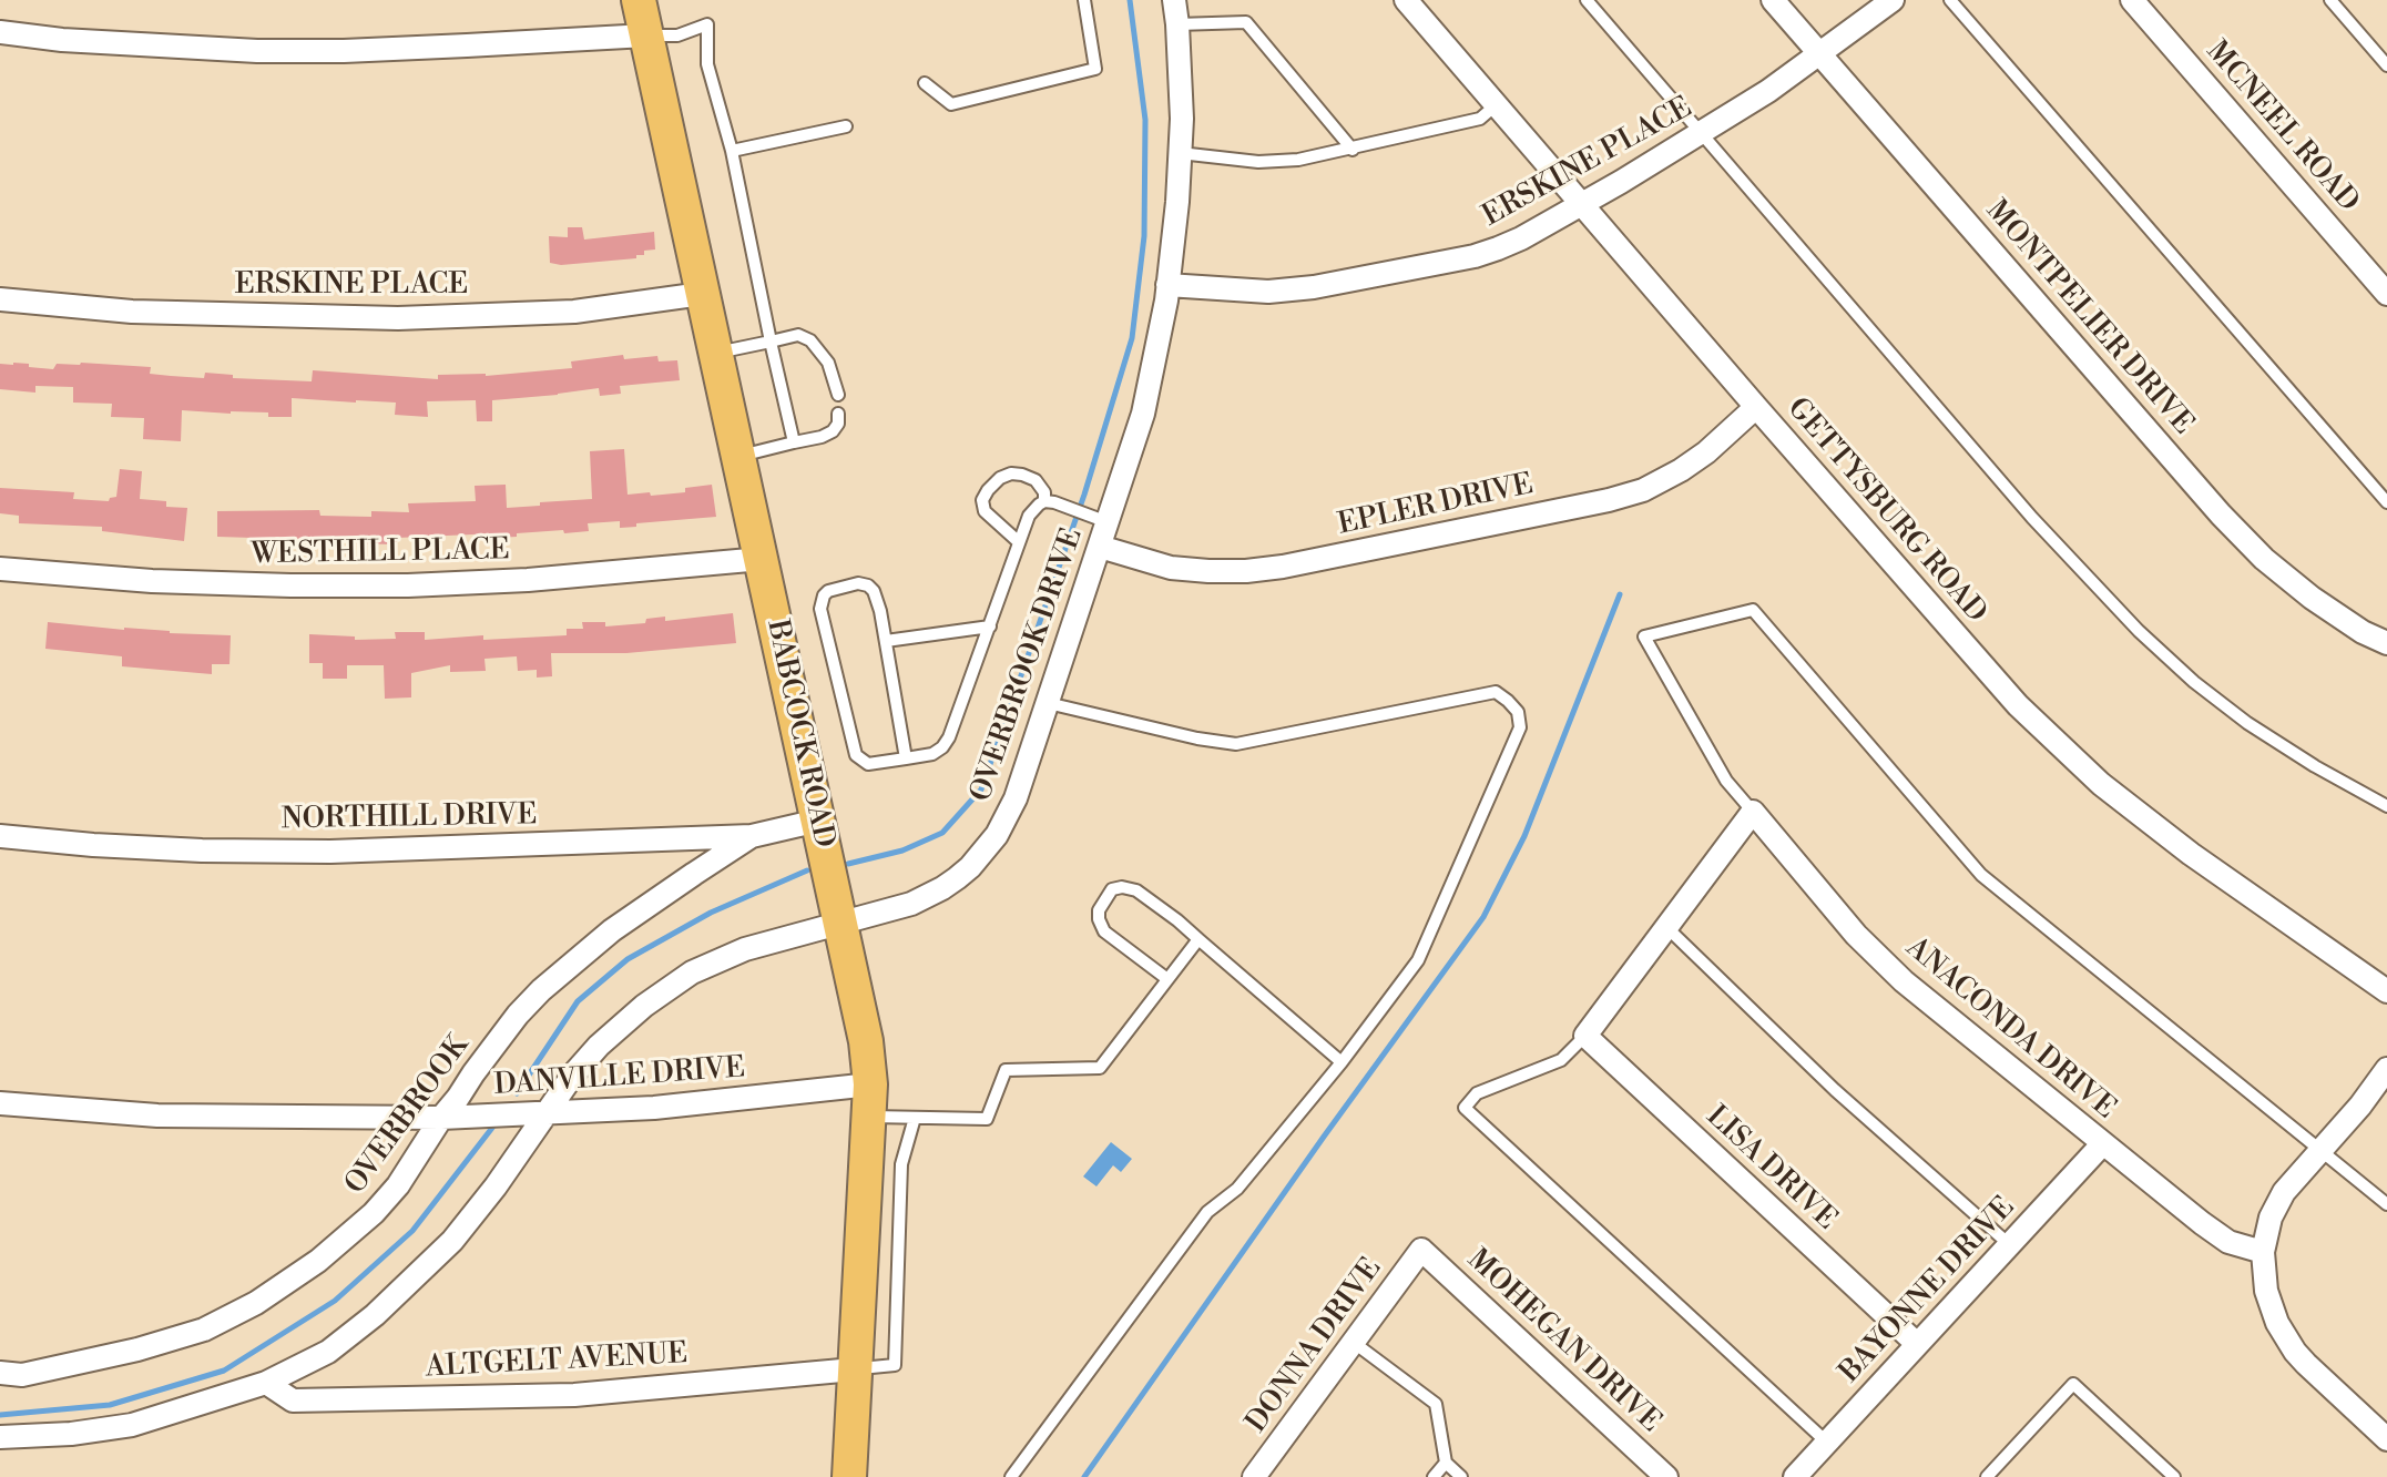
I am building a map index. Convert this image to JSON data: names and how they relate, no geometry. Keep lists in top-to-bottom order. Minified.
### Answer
{"streets":{"main road":["BABCOCK ROAD"],"street":["MCNEEL ROAD","ERSKINE PLACE","MONTPELIER DRIVE","EPLER DRIVE","GETTYSBURG ROAD","WESTHILL PLACE","OVERBROOK DRIVE","NORTHILL DRIVE","ANACONDA DRIVE","DANVILLE DRIVE","OVERBROOK","LISA DRIVE","BAYONNE DRIVE","MOHEGAN DRIVE","DONNA DRIVE","ALTGELT AVENUE"]},"crossings":[["ERSKINE PLACE","MONTPELIER DRIVE"],["ERSKINE PLACE","GETTYSBURG ROAD"],["ERSKINE PLACE","OVERBROOK DRIVE"],["ERSKINE PLACE","BABCOCK ROAD"],["EPLER DRIVE","GETTYSBURG ROAD"],["EPLER DRIVE","OVERBROOK DRIVE"],["WESTHILL PLACE","BABCOCK ROAD"],["OVERBROOK DRIVE","BABCOCK ROAD"],["OVERBROOK DRIVE","DANVILLE DRIVE"],["OVERBROOK DRIVE","ALTGELT AVENUE"],["BABCOCK ROAD","NORTHILL DRIVE"],["BABCOCK ROAD","DANVILLE DRIVE"],["BABCOCK ROAD","ALTGELT AVENUE"],["NORTHILL DRIVE","OVERBROOK"],["ANACONDA DRIVE","BAYONNE DRIVE"],["DANVILLE DRIVE","OVERBROOK"],["LISA DRIVE","BAYONNE DRIVE"],["MOHEGAN DRIVE","DONNA DRIVE"]]}
